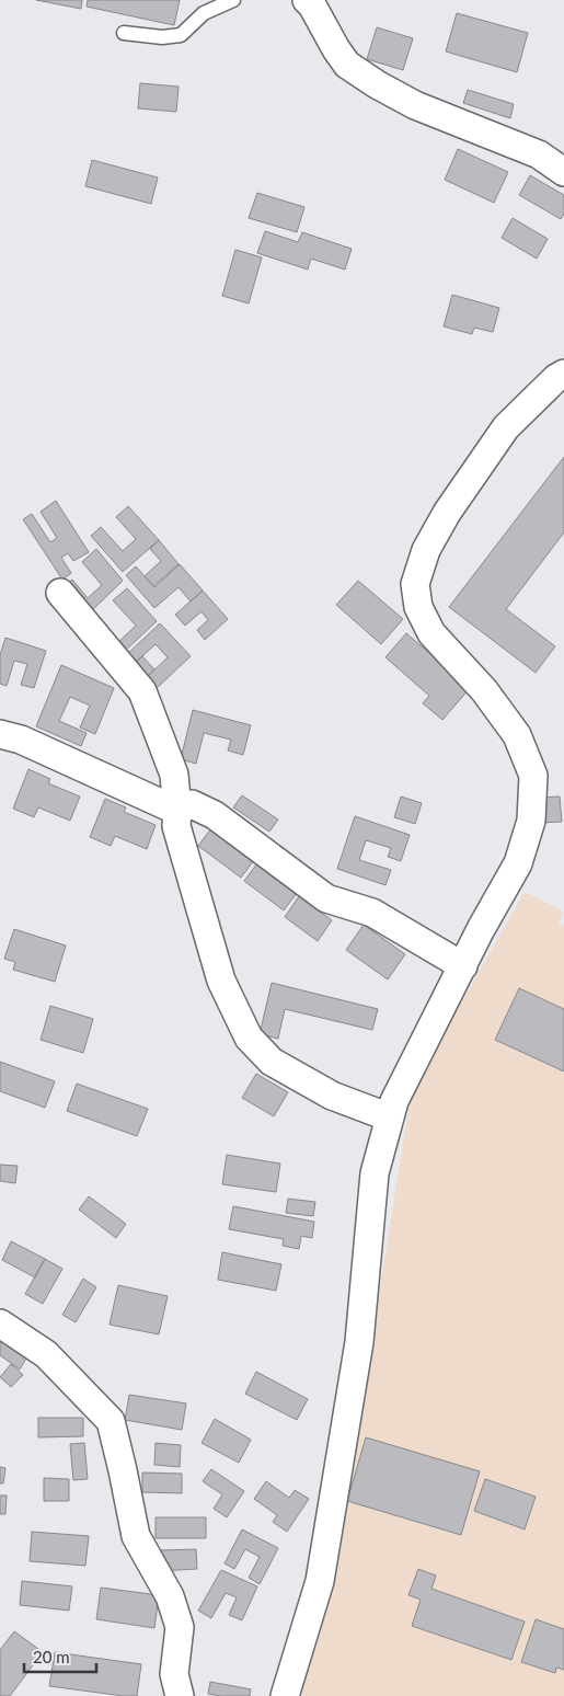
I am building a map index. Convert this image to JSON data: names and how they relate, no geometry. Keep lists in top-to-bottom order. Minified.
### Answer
{"scale_bar":"20 m"}
